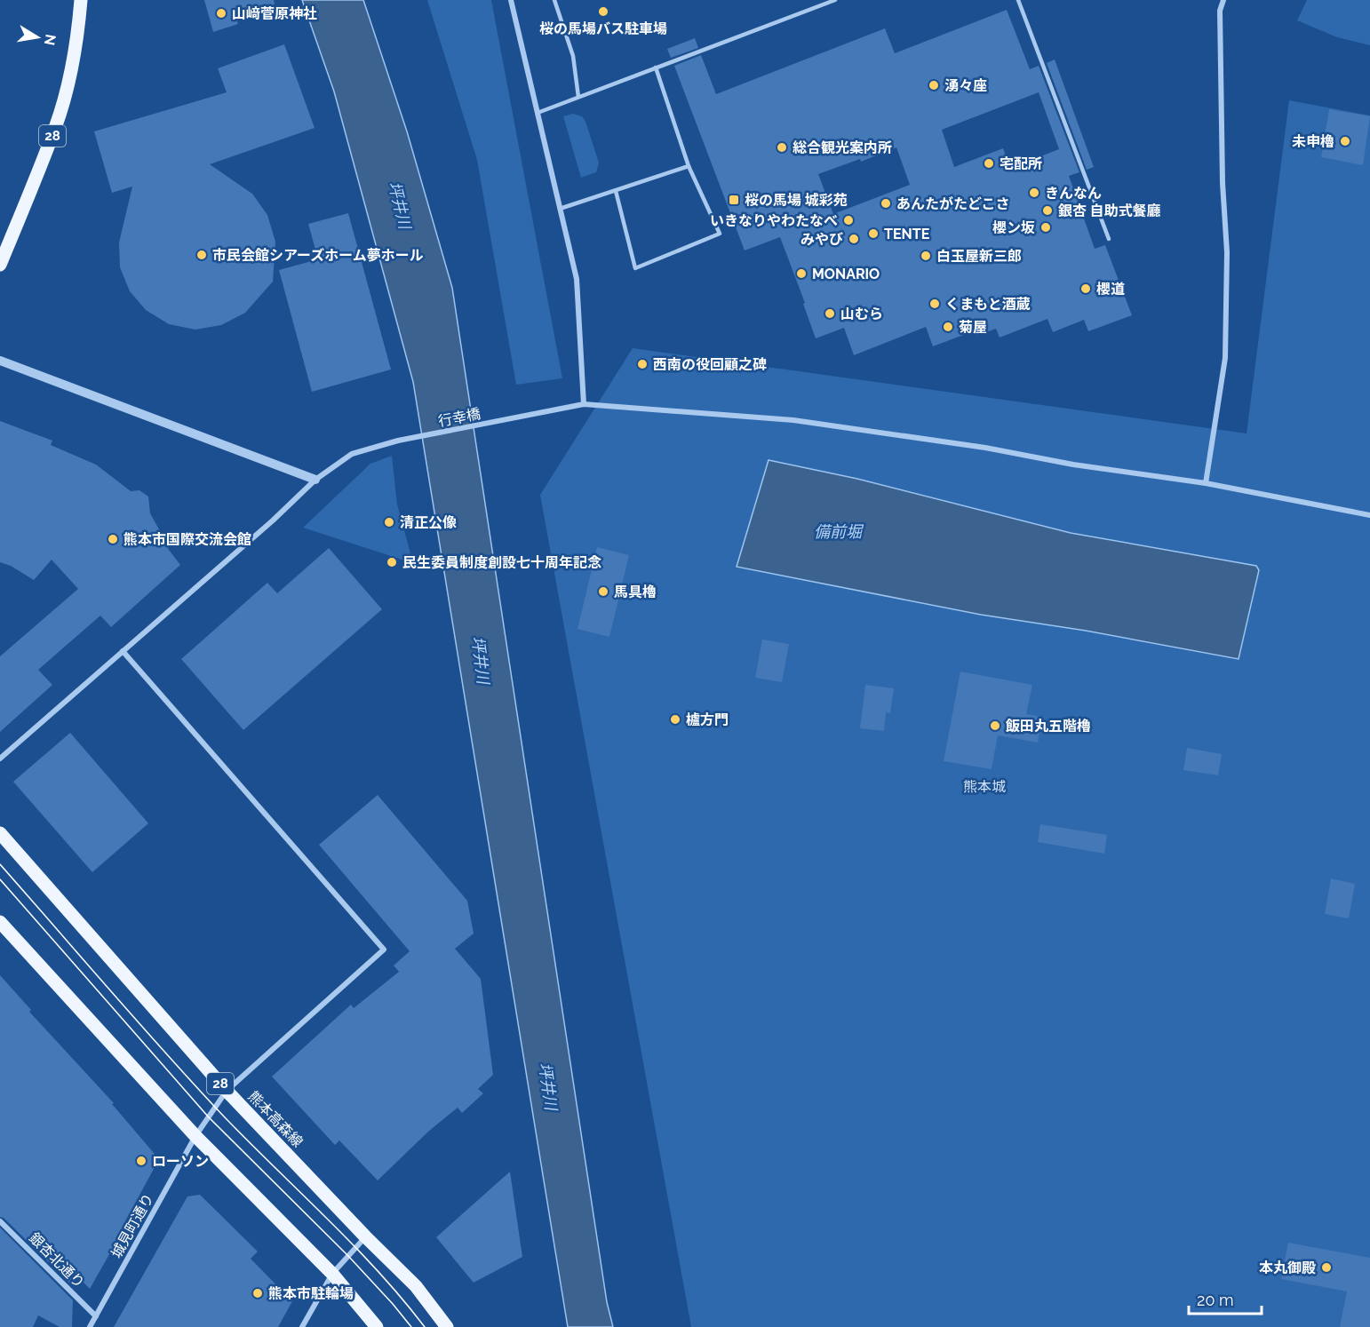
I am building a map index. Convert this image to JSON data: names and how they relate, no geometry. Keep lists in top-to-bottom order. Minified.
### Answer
{"streets":{"main road":["28","熊本高森線"],"street":["行幸橋","城見町通り","銀杏北通り"]},"crossings":[["行幸橋","城見町通り"],["熊本高森線","城見町通り"],["城見町通り","銀杏北通り"]],"water":["坪井川","備前堀"],"parks":["熊本城"],"places":{"other":["桜の馬場バス駐車場","山﨑菅原神社","湧々座","未申櫓","総合観光案内所","宅配所","きんなん","あんたがたどこさ","銀杏 自助式餐廳","いきなりやわたなべ","櫻ン坂","TENTE","みやび","市民会館シアーズホーム夢ホール","白玉屋新三郎","MONARIO","櫻道","くまもと酒蔵","山むら","菊屋","西南の役回顧之碑","清正公像","熊本市国際交流会館","民生委員制度創設七十周年記念","馬具櫓","櫨方門","飯田丸五階櫓","ローソン","本丸御殿","熊本市駐輪場"],"transit":["桜の馬場 城彩苑"]},"scale_bar":"20 m","north":"right"}
